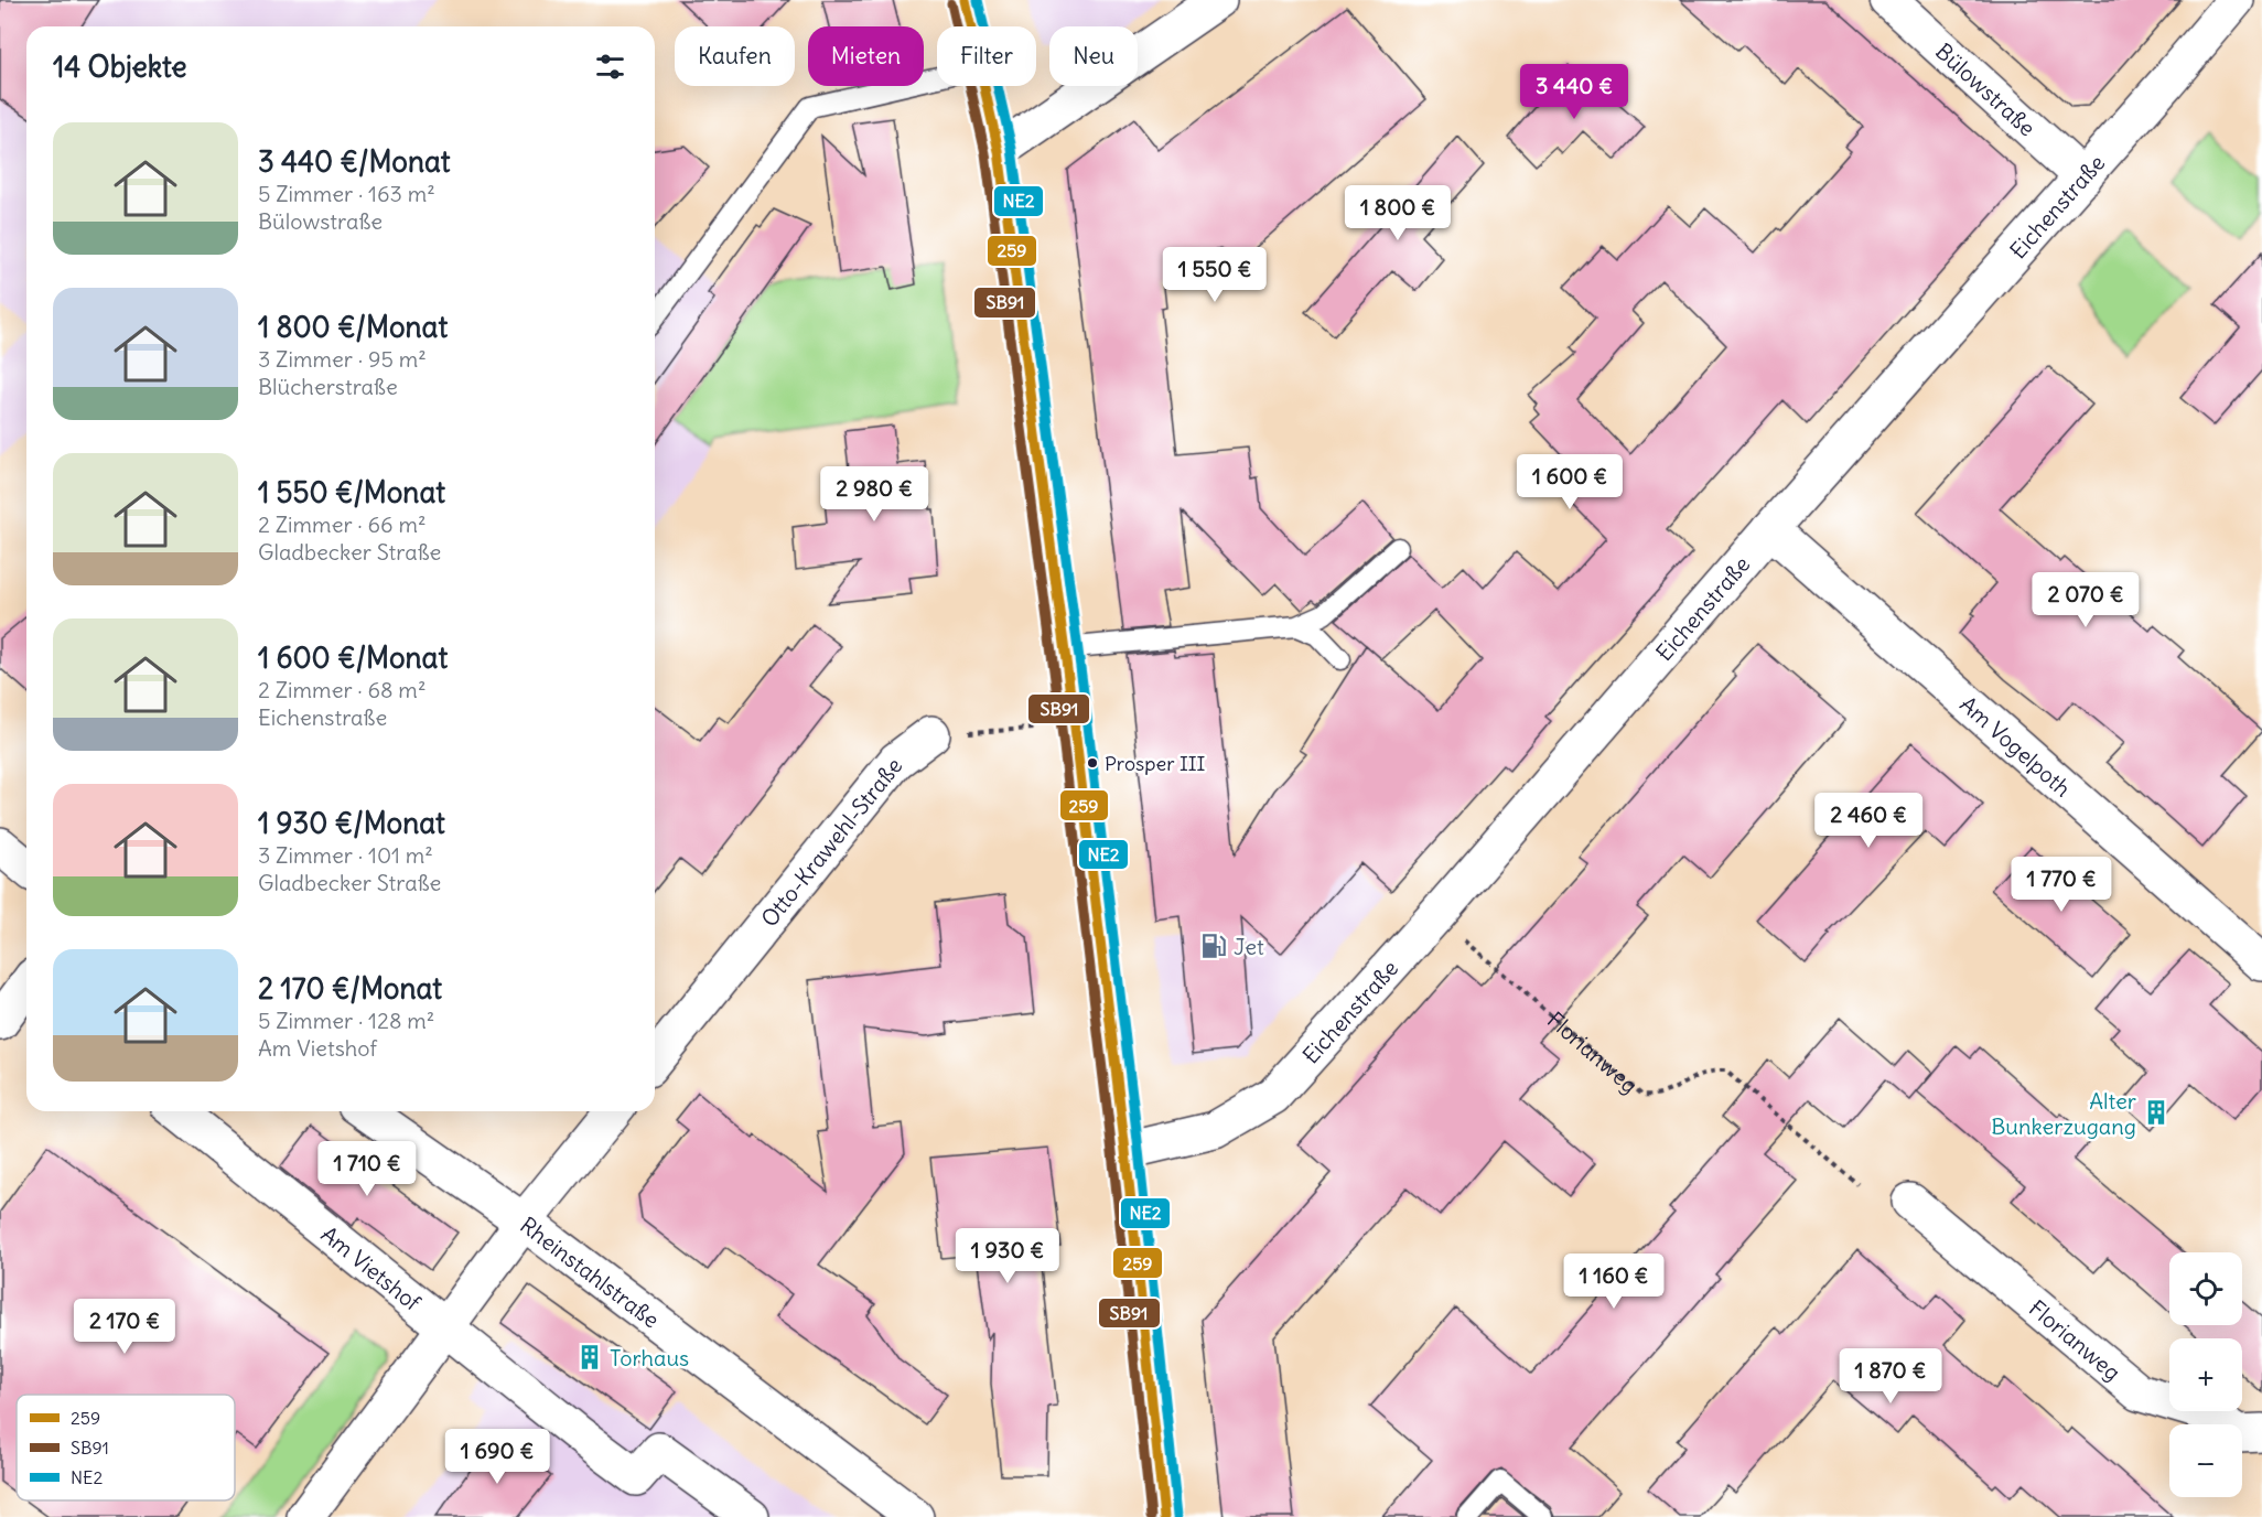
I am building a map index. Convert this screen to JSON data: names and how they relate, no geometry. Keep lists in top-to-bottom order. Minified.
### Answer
{"streets":{"street":["Bülowstraße","Eichenstraße","Am Vogelpoth","Otto-Krawehl-Straße","Florianweg","Am Vietshof","Rheinstahlstraße"]},"crossings":[["Bülowstraße","Eichenstraße"],["Eichenstraße","Am Vogelpoth"],["Eichenstraße","Florianweg"]],"places":{"other":["Prosper III"],"fuel station":["Jet"],"building":["Alter Bunkerzugang","Torhaus"]},"lines":["transit line 259","transit line NE2","transit line SB91"],"legend":["259","SB91","NE2"],"page":{"chip":["Kaufen","Mieten","Filter","Neu"],"heading":"14 Objekte","price":["3 440 €","1 800 €","1 550 €","1 600 €","2 980 €","2 070 €","2 460 €","1 770 €","1 710 €","1 930 €","1 160 €","2 170 €","1 870 €","1 690 €"],"list":[{"name":"3 440 €/Monat","note":"5 Zimmer · 163 m² · Bülowstraße"},{"name":"1 800 €/Monat","note":"3 Zimmer · 95 m² · Blücherstraße"},{"name":"1 550 €/Monat","note":"2 Zimmer · 66 m² · Gladbecker Straße"},{"name":"1 600 €/Monat","note":"2 Zimmer · 68 m² · Eichenstraße"},{"name":"1 930 €/Monat","note":"3 Zimmer · 101 m² · Gladbecker Straße"},{"name":"2 170 €/Monat","note":"5 Zimmer · 128 m² · Am Vietshof"}],"map_buttons":["+","−"]}}
